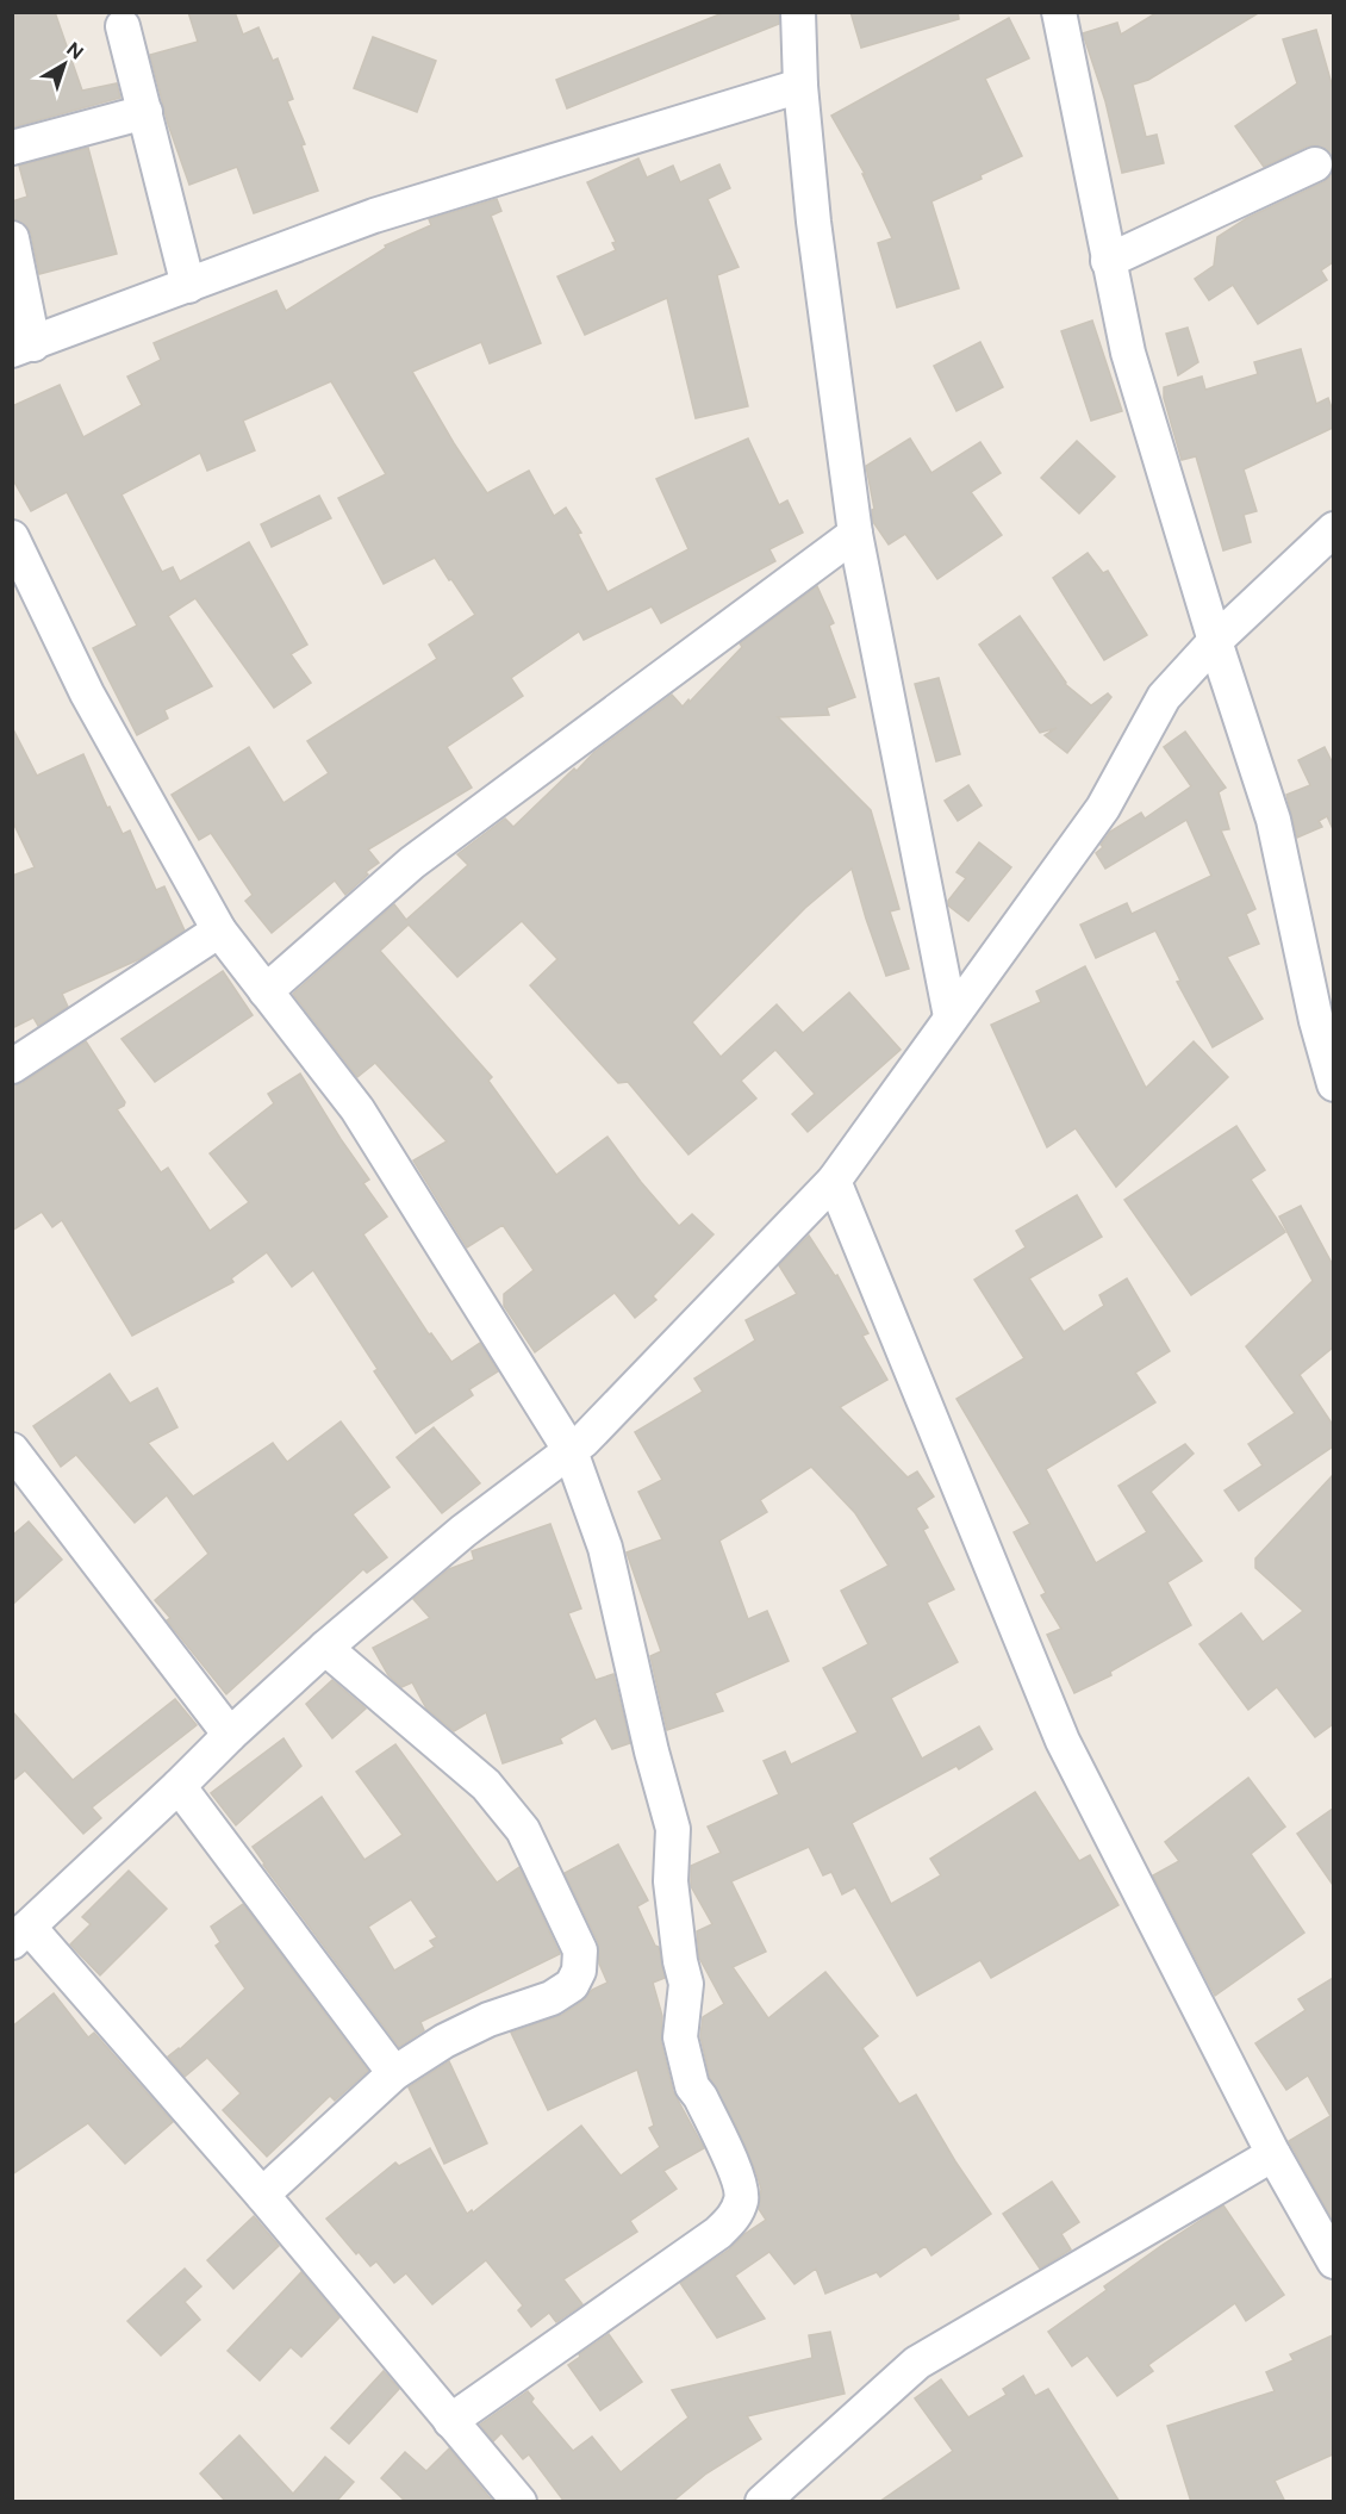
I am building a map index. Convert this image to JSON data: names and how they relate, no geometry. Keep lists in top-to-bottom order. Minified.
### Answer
{"north":"top right"}
